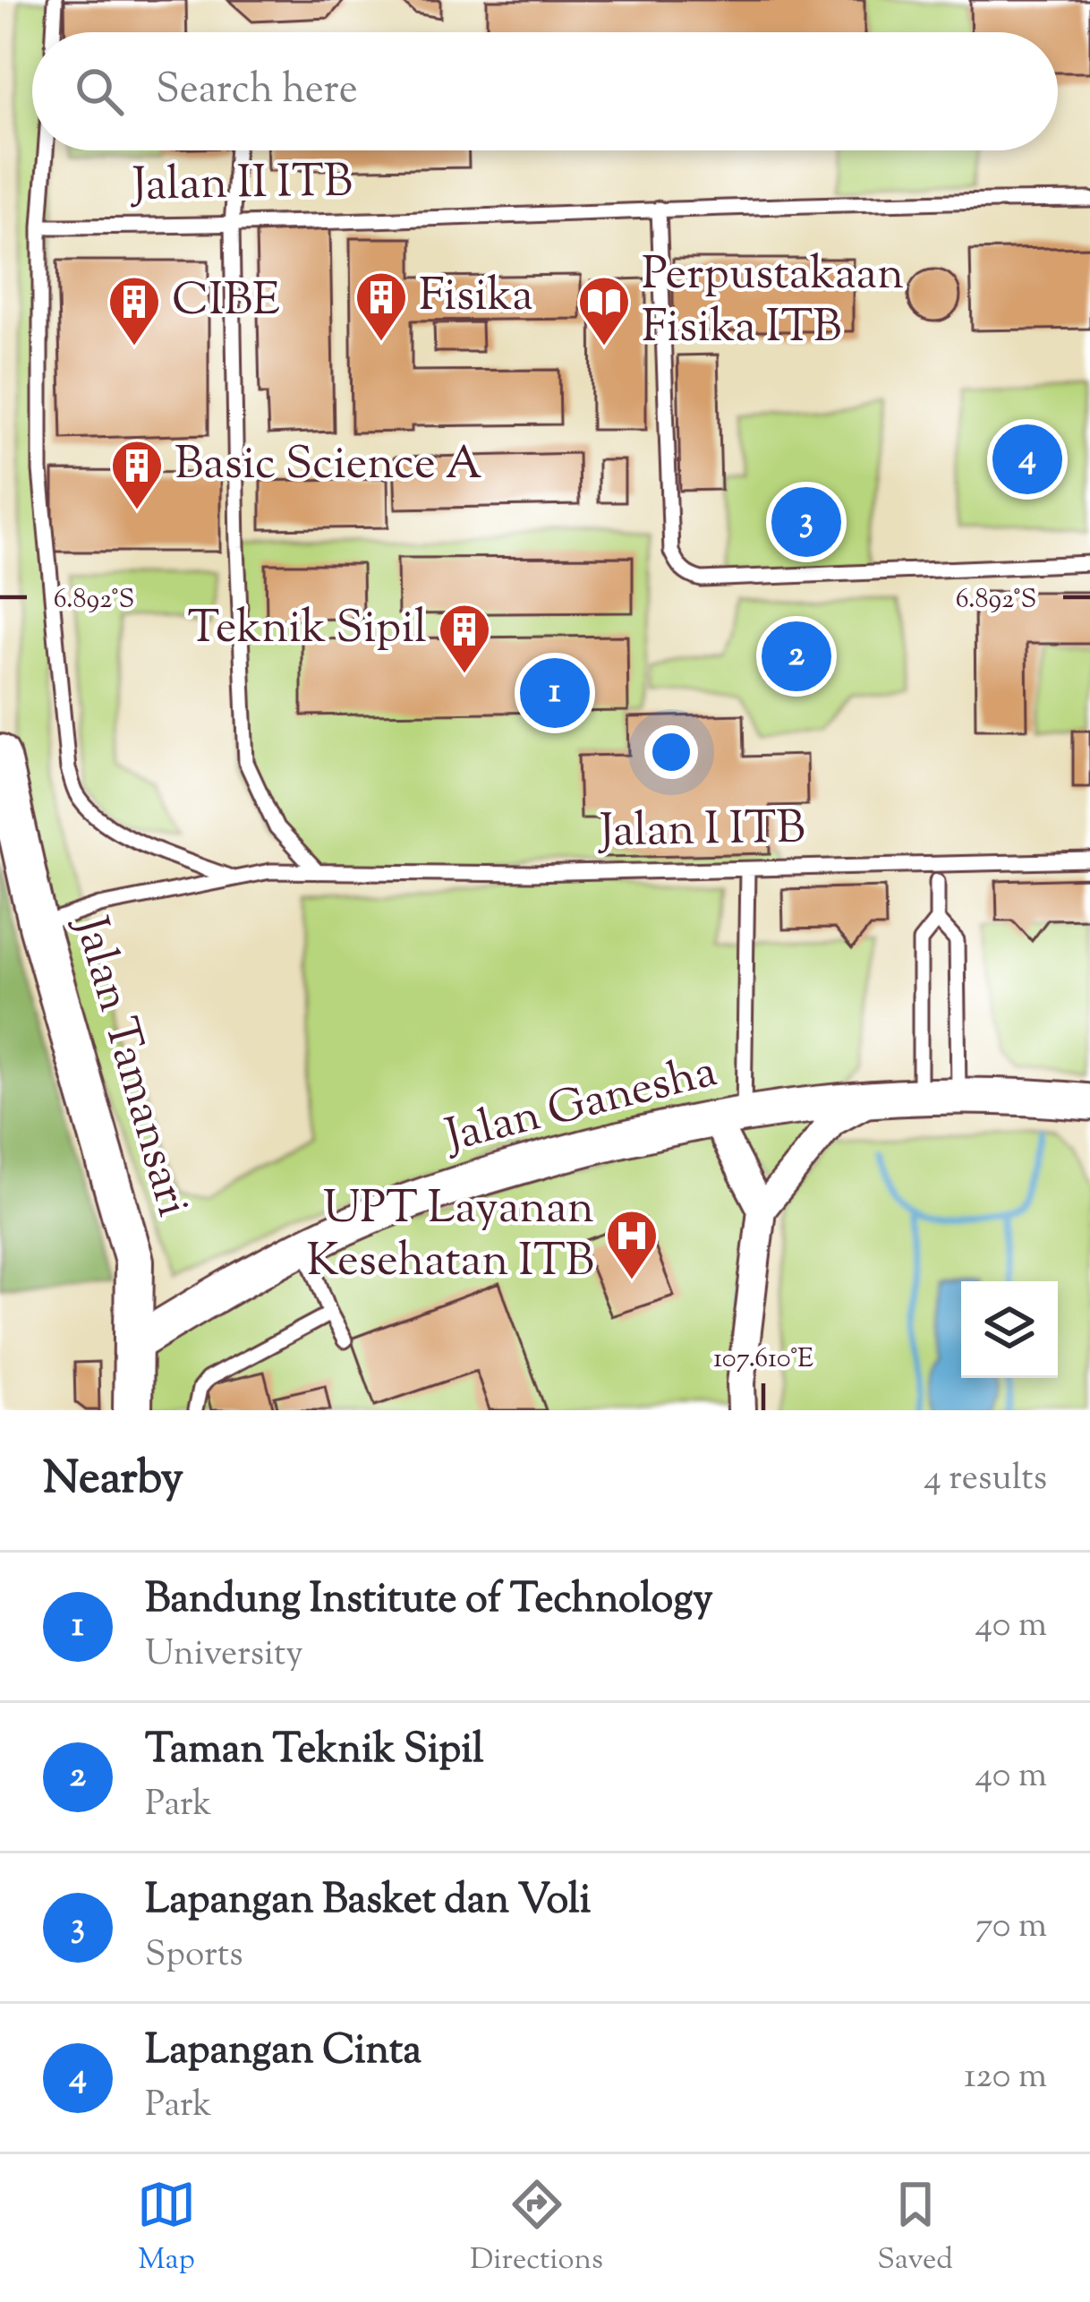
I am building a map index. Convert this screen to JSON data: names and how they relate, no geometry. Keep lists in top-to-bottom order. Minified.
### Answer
{"streets":{"main road":["Jalan Tamansari"],"street":["Jalan Ganesha"],"lane":["Jalan II ITB","Jalan I ITB"]},"crossings":[["Jalan I ITB","Jalan Tamansari"],["Jalan Tamansari","Jalan Ganesha"]],"places":{"building":["Fisika","CIBE","Basic Science A","Teknik Sipil"],"library":["Perpustakaan Fisika ITB"],"hospital":["UPT Layanan Kesehatan ITB"]},"page":{"search":"Search here","pins":["4","3","2","1"],"heading":["Nearby","4 results"],"list":[{"mark":"1","name":"Bandung Institute of Technology","note":"University","value":"40 m"},{"mark":"2","name":"Taman Teknik Sipil","note":"Park","value":"40 m"},{"mark":"3","name":"Lapangan Basket dan Voli","note":"Sports","value":"70 m"},{"mark":"4","name":"Lapangan Cinta","note":"Park","value":"120 m"}],"nav":["Map","Directions","Saved"]},"coordinates":["6.892°S","107.610°E"]}
